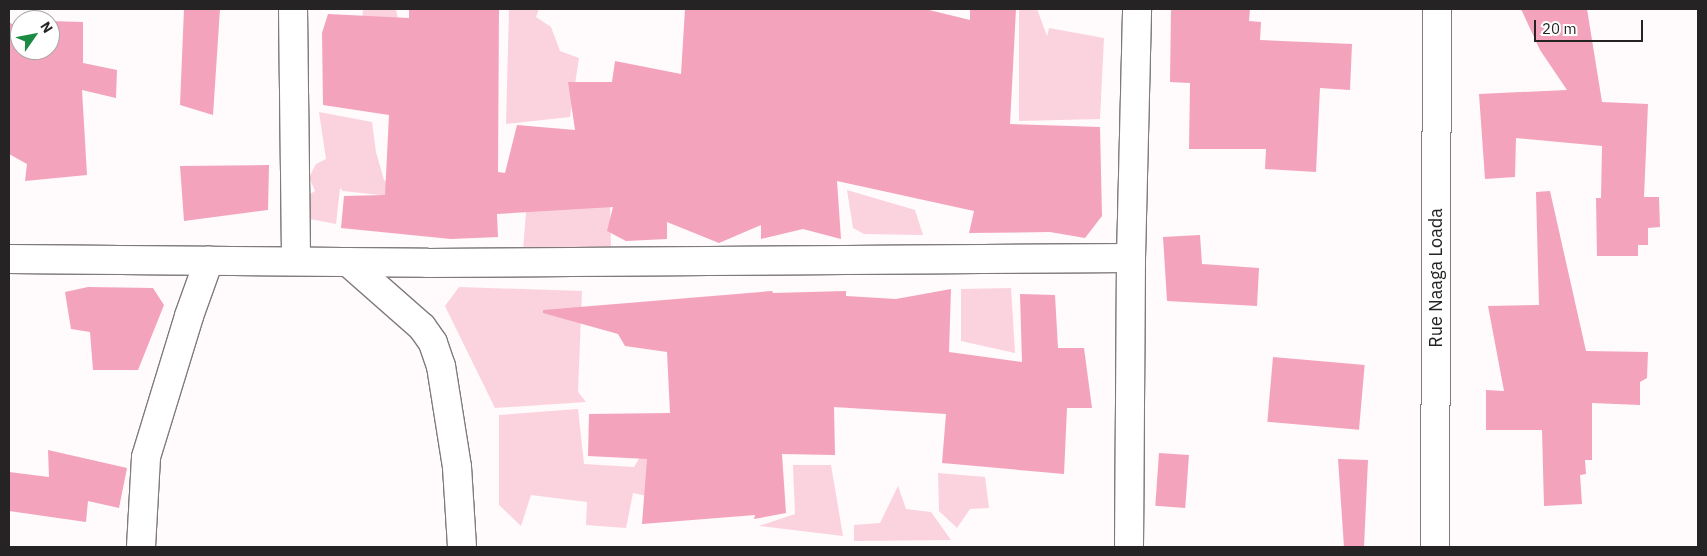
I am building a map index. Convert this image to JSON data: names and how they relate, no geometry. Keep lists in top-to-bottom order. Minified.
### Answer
{"streets":{"street":["Rue Naaga Loada"]},"scale_bar":"20 m","north":"top right"}
